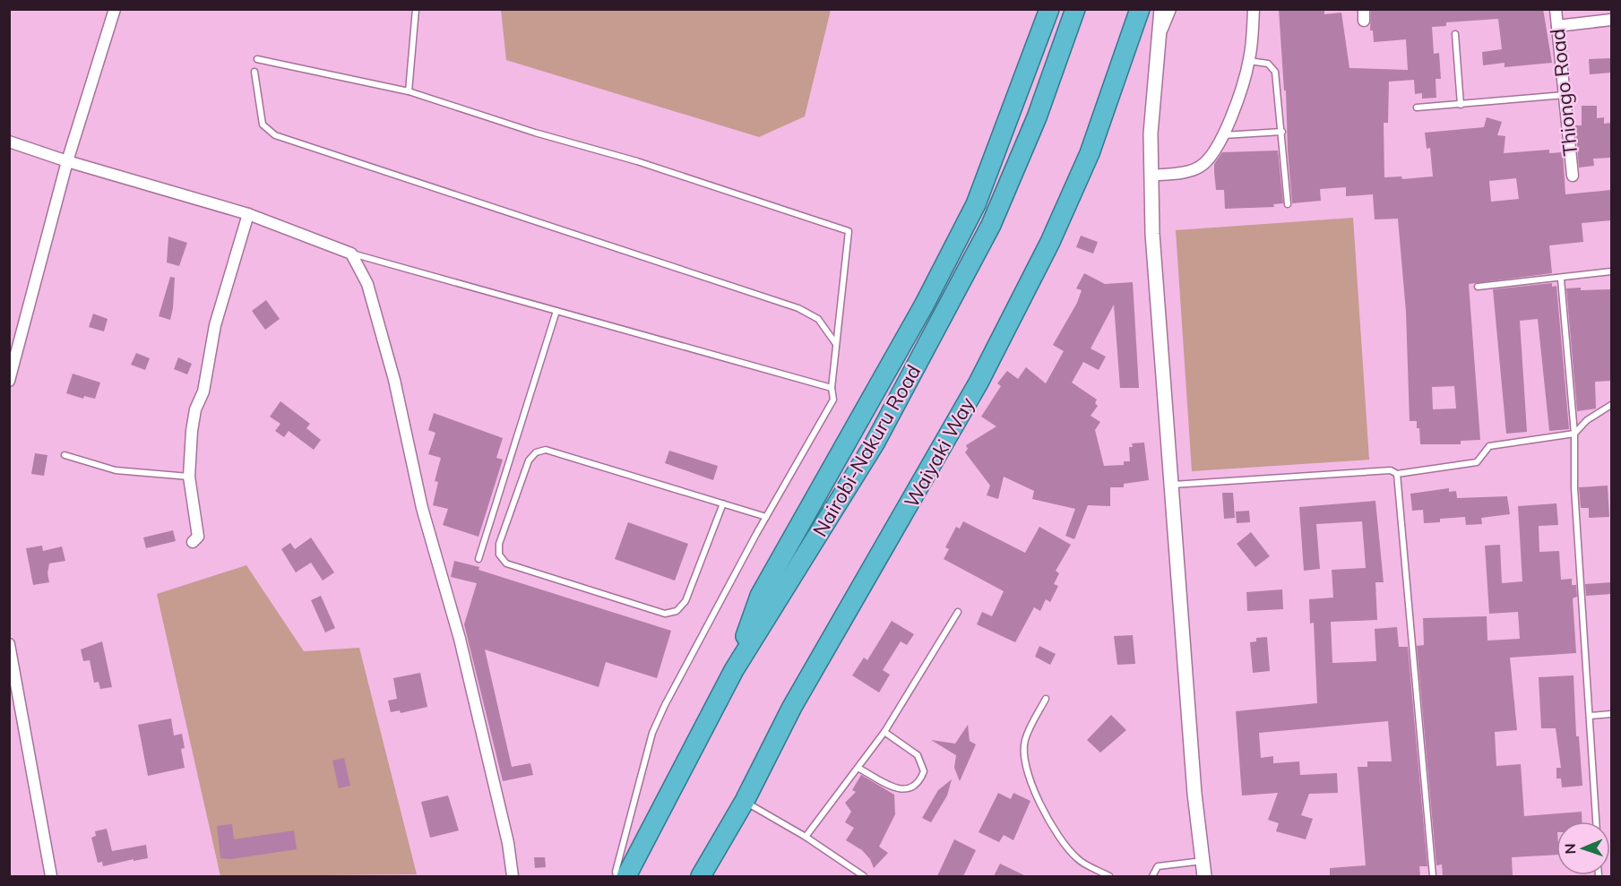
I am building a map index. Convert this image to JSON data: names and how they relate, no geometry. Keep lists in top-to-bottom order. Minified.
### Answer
{"streets":{"highway":["Nairobi-Nakuru Road","Waiyaki Way"],"street":["Thiongo Road"]},"north":"left"}
